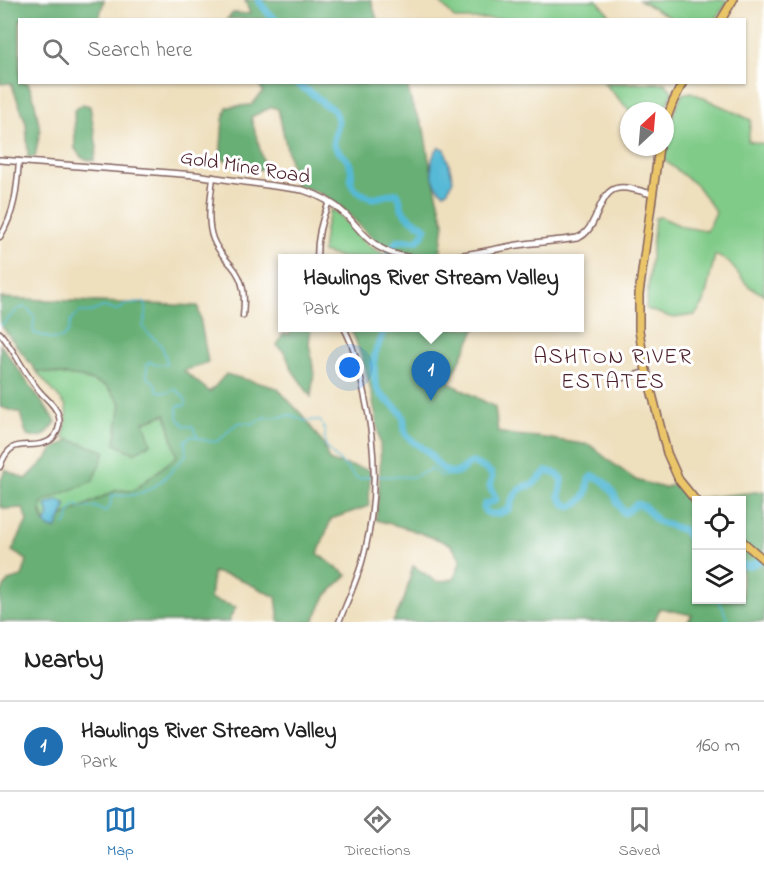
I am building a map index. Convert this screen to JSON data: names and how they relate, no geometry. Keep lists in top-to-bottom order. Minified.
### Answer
{"streets":{"street":["Gold Mine Road"]},"districts":["ASHTON RIVER ESTATES"],"north":"top right","page":{"search":"Search here","popup":["Hawlings River Stream Valley","Park"],"pins":"1","heading":"Nearby","list":[{"mark":"1","name":"Hawlings River Stream Valley","note":"Park","value":"160 m"}],"nav":["Map","Directions","Saved"]}}
